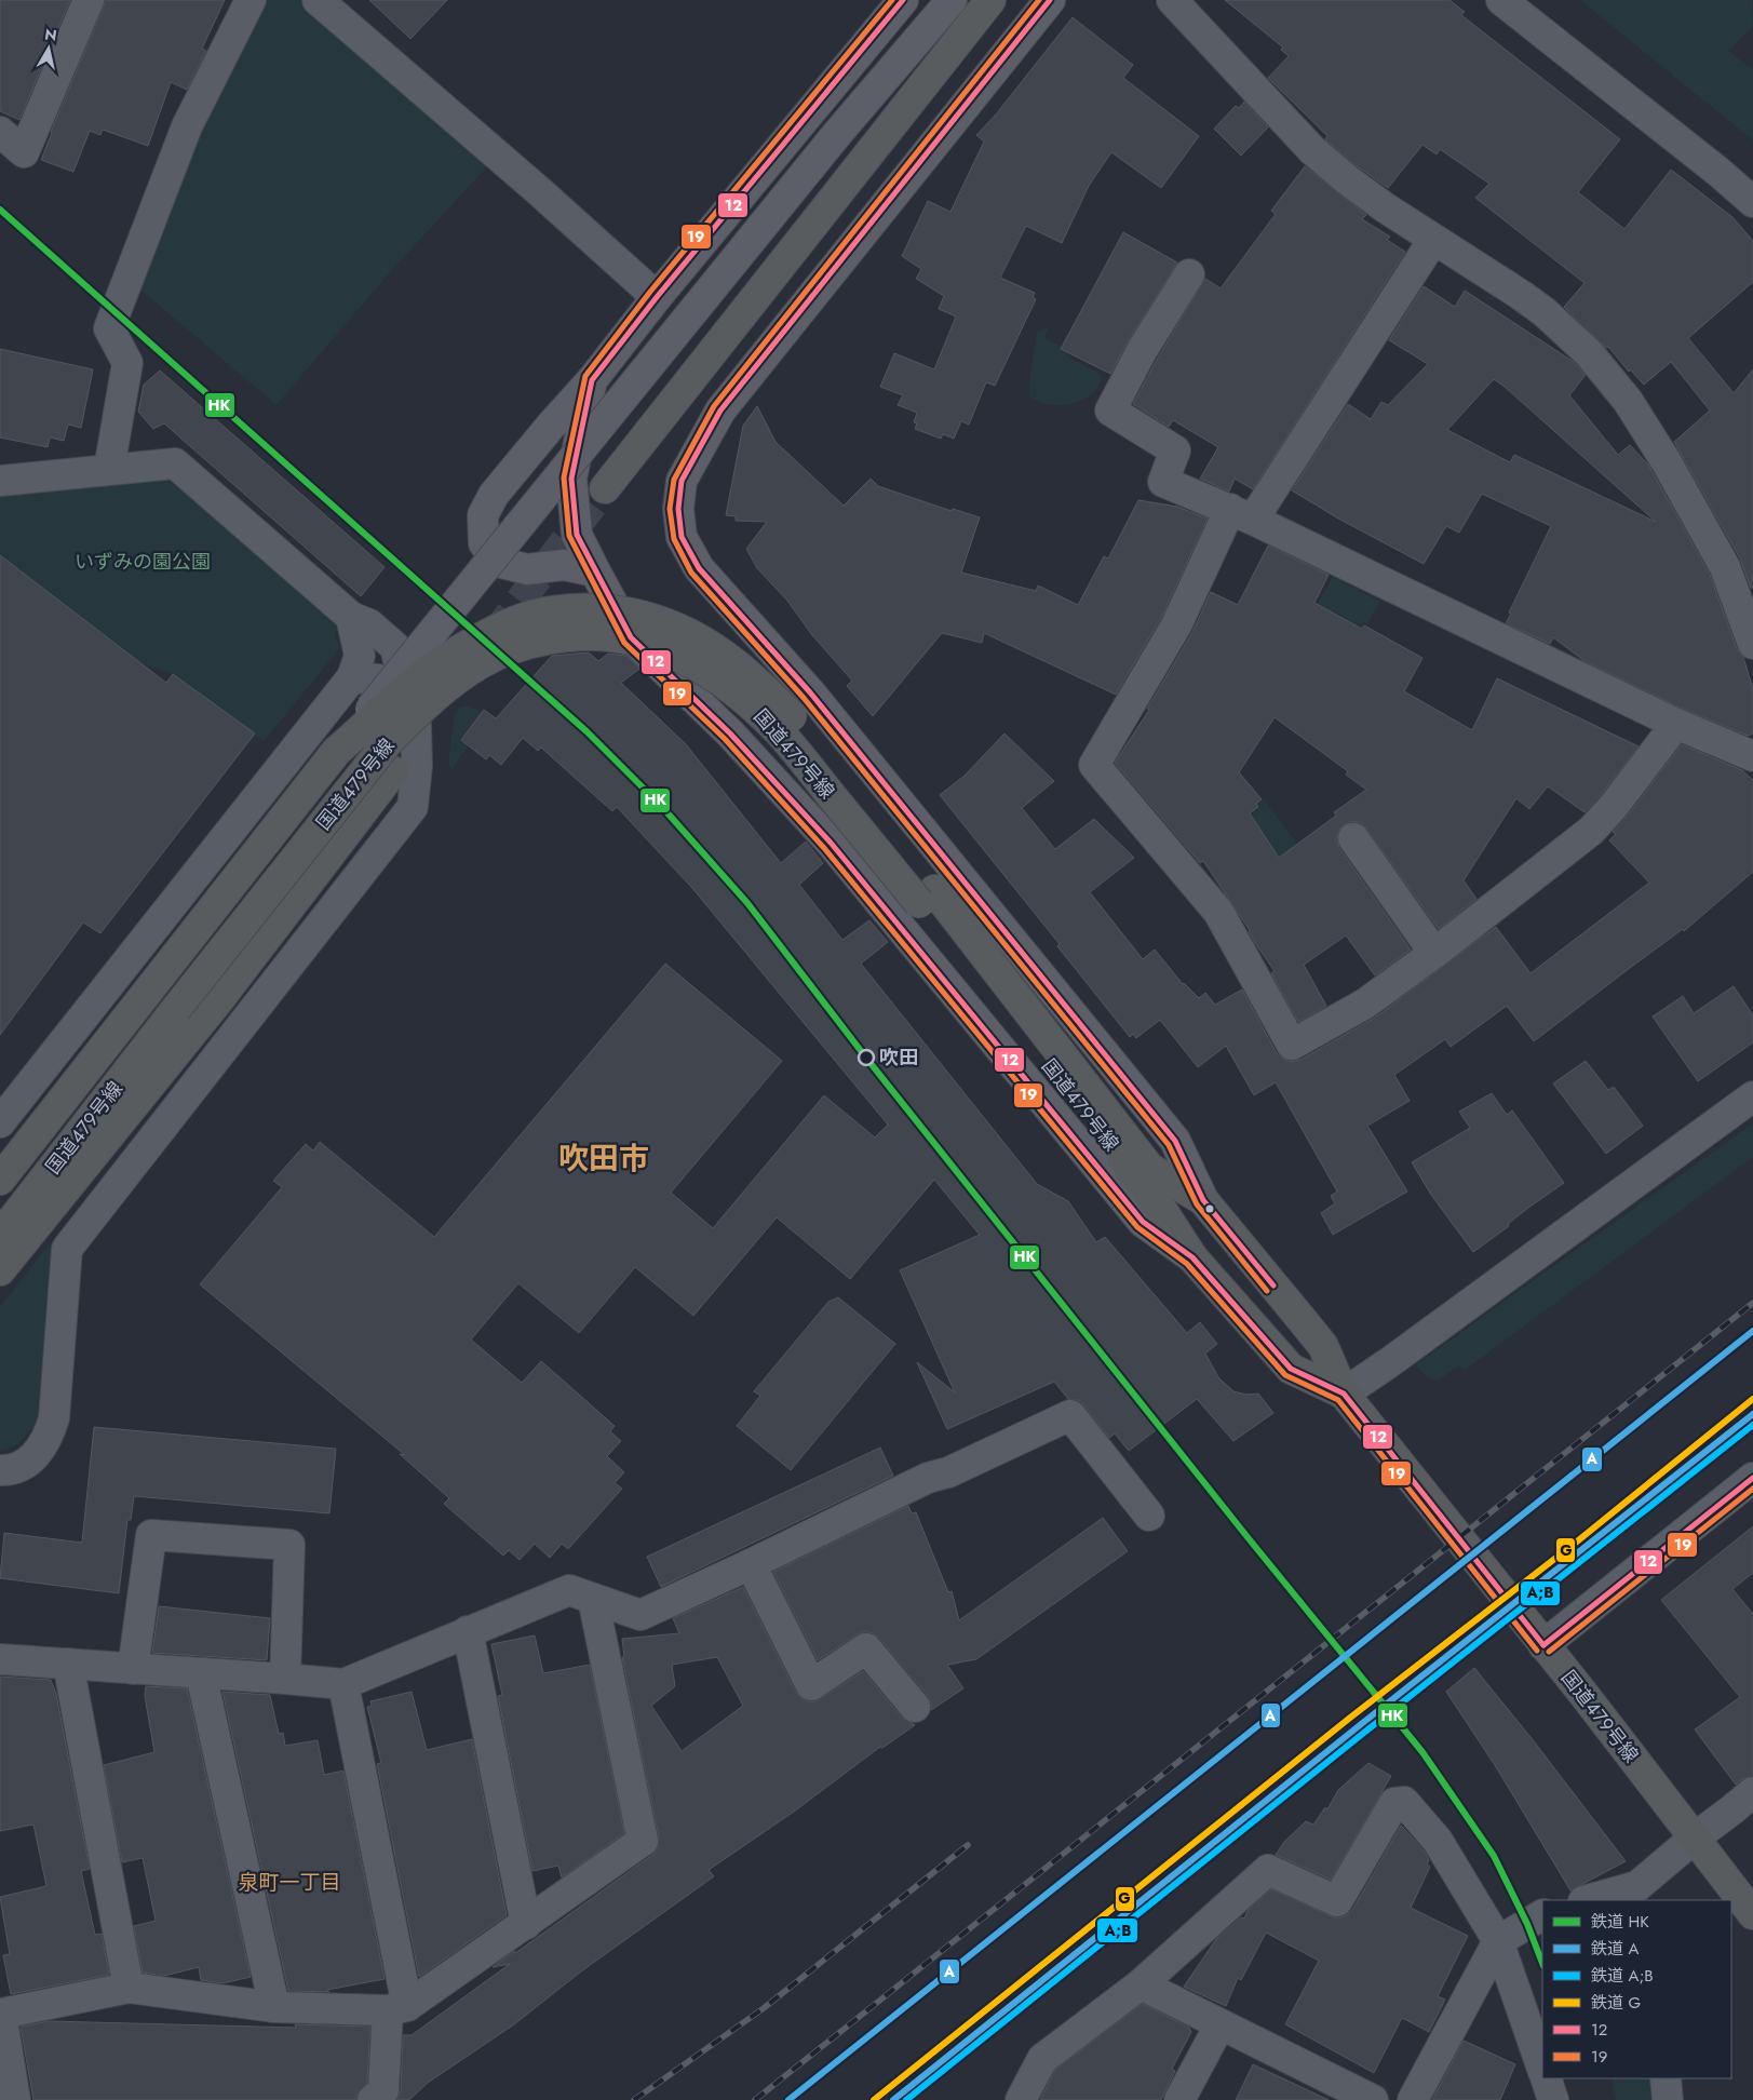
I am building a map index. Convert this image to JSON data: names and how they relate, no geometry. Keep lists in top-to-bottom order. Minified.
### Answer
{"streets":{"highway":["国道479号線"]},"districts":["吹田市","泉町一丁目"],"parks":["いずみの園公園"],"places":["吹田"],"lines":["transit line 12","transit line 19","rail line HK","rail line A","rail line G","rail line A;B"],"legend":["鉄道 HK","鉄道 A","鉄道 A;B","鉄道 G","12","19"],"north":"top"}
